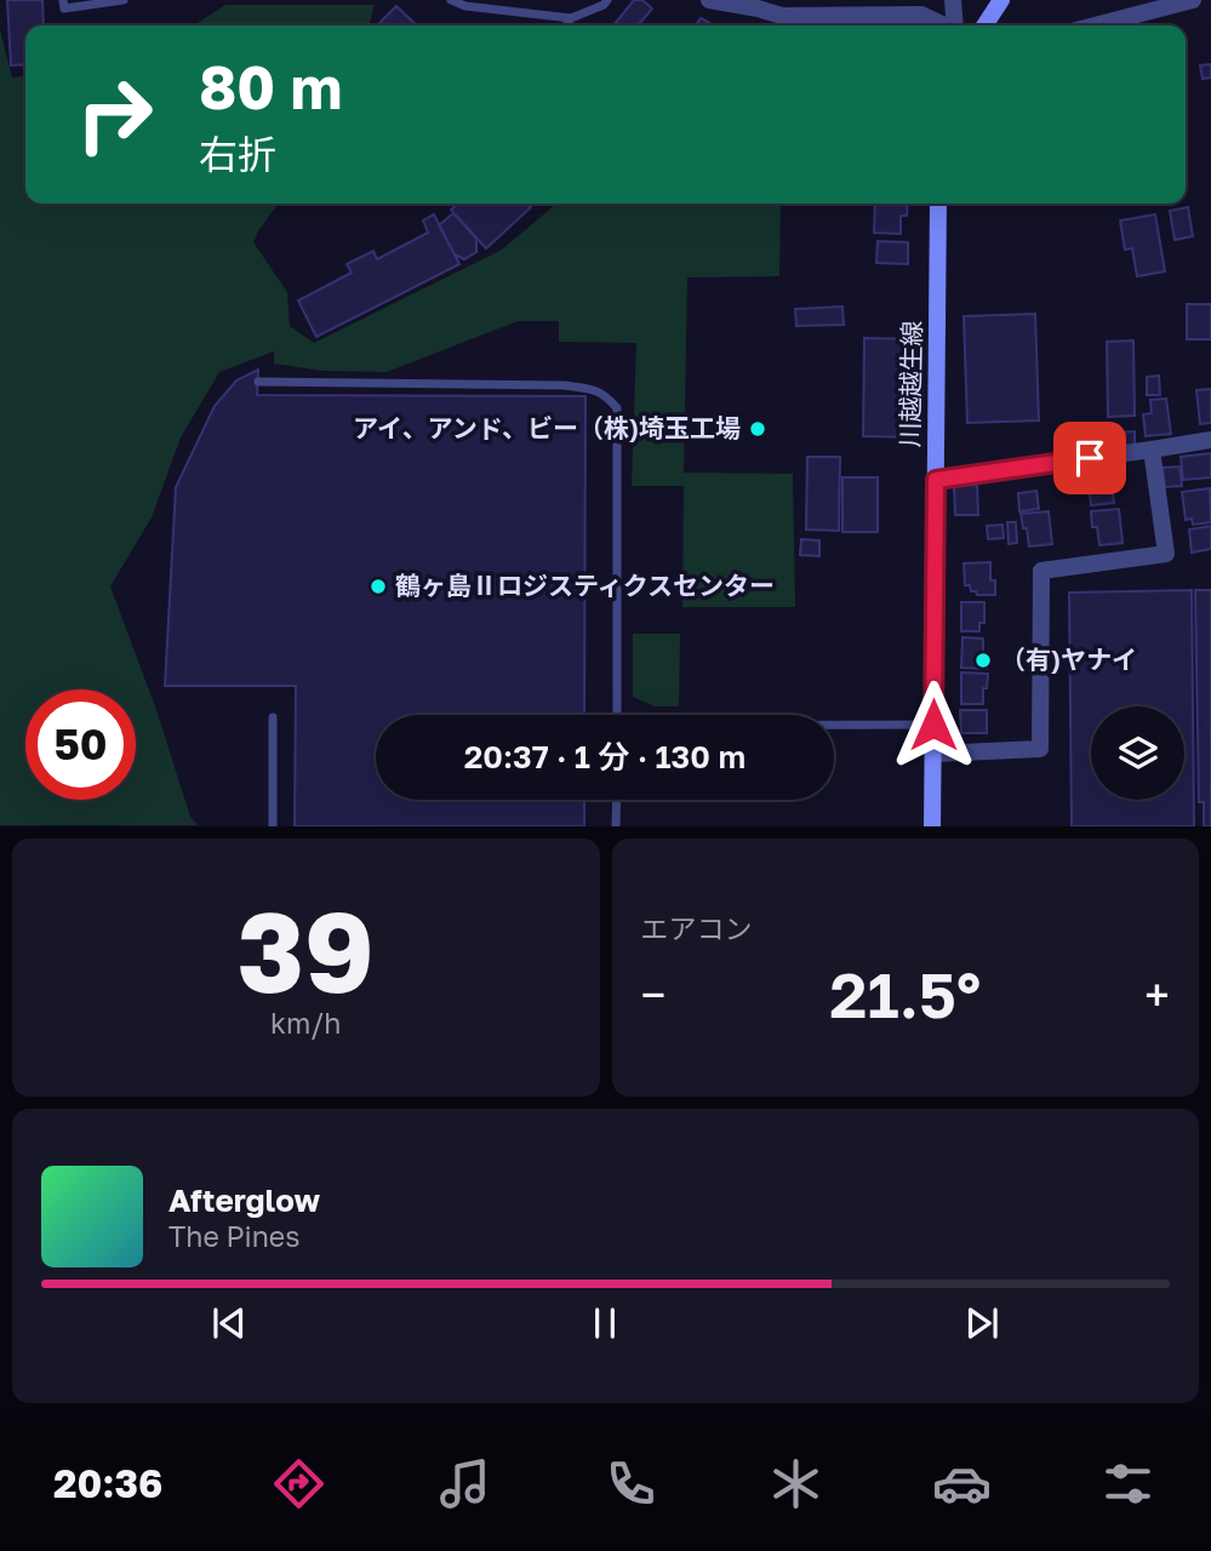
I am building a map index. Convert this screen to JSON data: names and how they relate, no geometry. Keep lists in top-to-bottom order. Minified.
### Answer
{"streets":{"main road":["川越越生線"]},"places":["アイ、アンド、ビー（株)埼玉工場","鶴ヶ島Ⅱロジスティクスセンター","（有)ヤナイ"],"page":{"turn":["80 m","右折"],"limit":"50","trip":"20:37 · 1 分 · 130 m","tile":[["39","km/h"],"エアコン"],"heat":["−","21.5°","+"],"song":["Afterglow","The Pines"],"tabs":"20:36"}}
